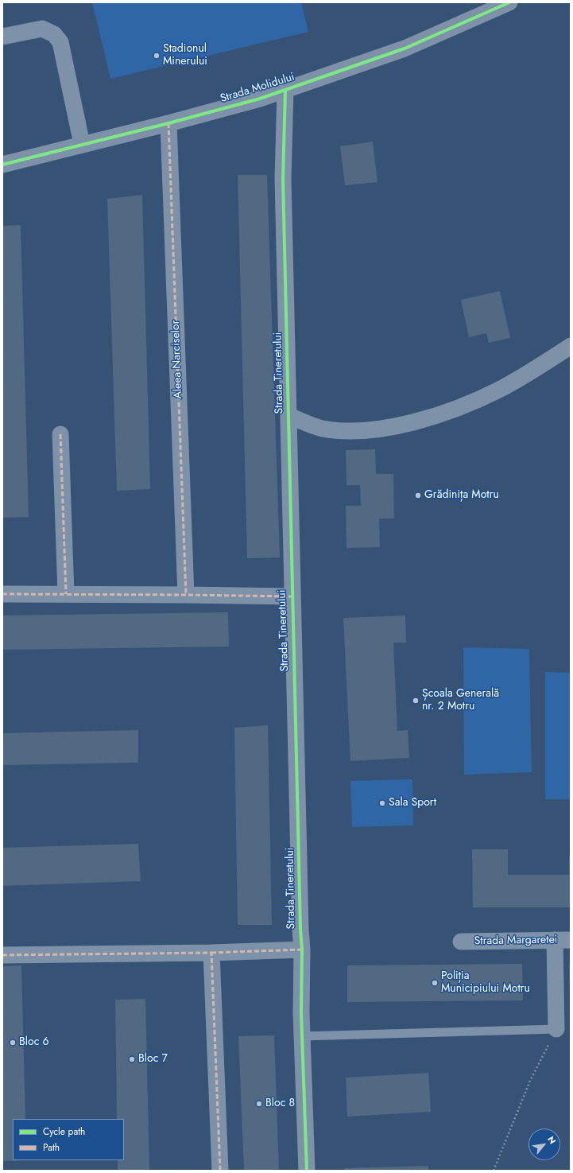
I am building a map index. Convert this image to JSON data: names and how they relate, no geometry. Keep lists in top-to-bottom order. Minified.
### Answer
{"streets":{"street":["Strada Molidului","Aleea Narciselor","Strada Tineretului","Strada Margaretei"]},"crossings":[["Strada Molidului","Aleea Narciselor"],["Strada Molidului","Strada Tineretului"]],"places":["Stadionul Minerului","Grădinița Motru","Școala Generală nr. 2 Motru","Sala Sport","Poliția Municipiului Motru","Bloc 6","Bloc 7","Bloc 8"],"legend":["Cycle path","Path"],"north":"top right"}
